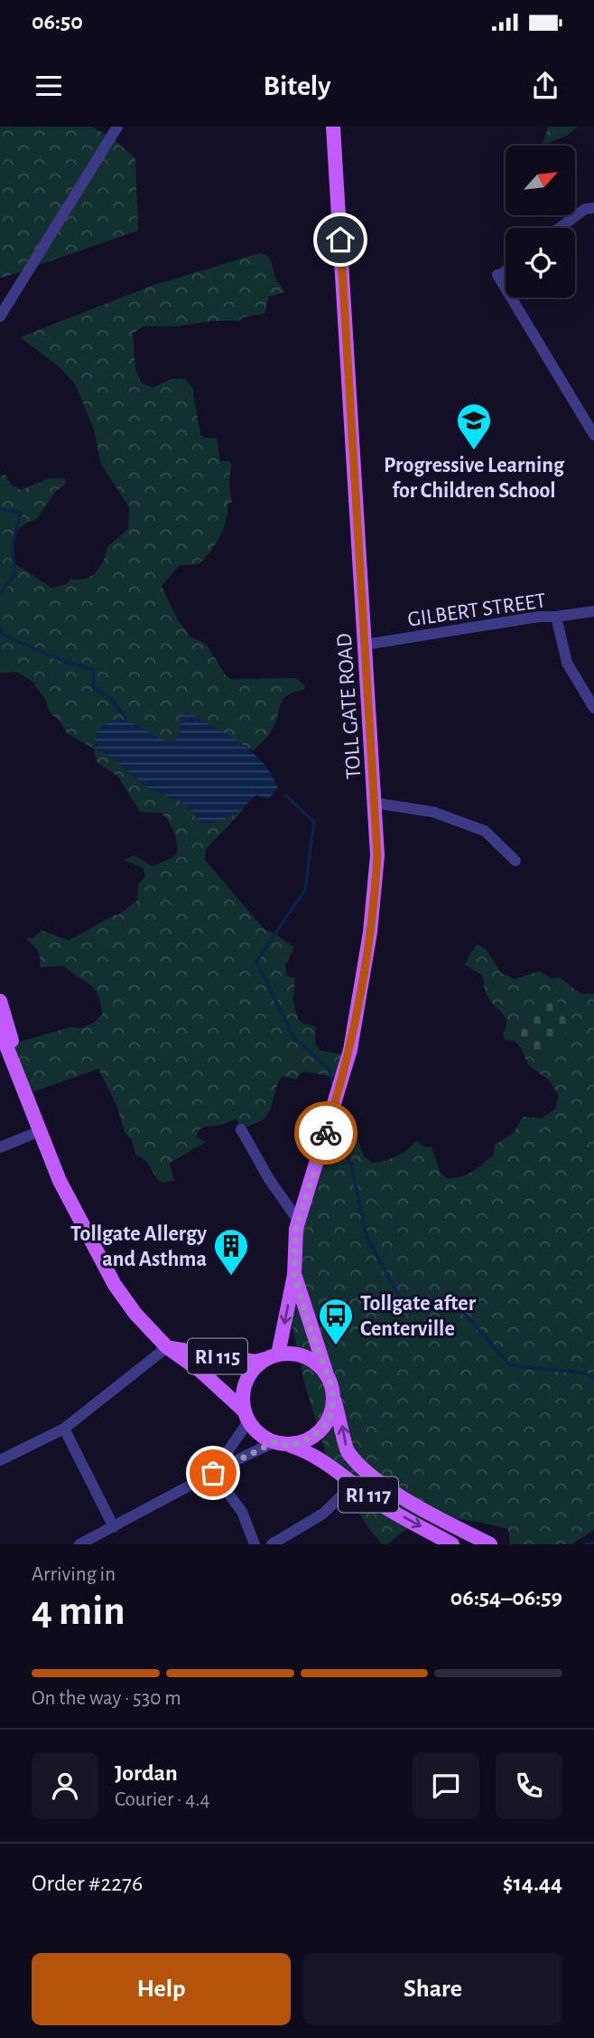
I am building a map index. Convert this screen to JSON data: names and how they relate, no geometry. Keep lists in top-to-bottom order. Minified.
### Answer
{"streets":{"main road":["TOLL GATE ROAD","RI 115","RI 117"],"street":["GILBERT STREET"]},"crossings":[["GILBERT STREET","TOLL GATE ROAD"],["TOLL GATE ROAD","RI 115"],["TOLL GATE ROAD","RI 117"],["RI 115","RI 117"]],"places":{"school or university":["Progressive Learning for Children School"],"building":["Tollgate Allergy and Asthma"],"bus stop":["Tollgate after Centerville"]},"north":"top right","page":{"status":"06:50","header":"Bitely","heading":["4 min","Arriving in","06:54–06:59"],"panel":["Jordan","Courier · 4.4","Order #2276","$14.44"],"bar":"On the way · 530 m","buttons":["Help","Share"]}}
